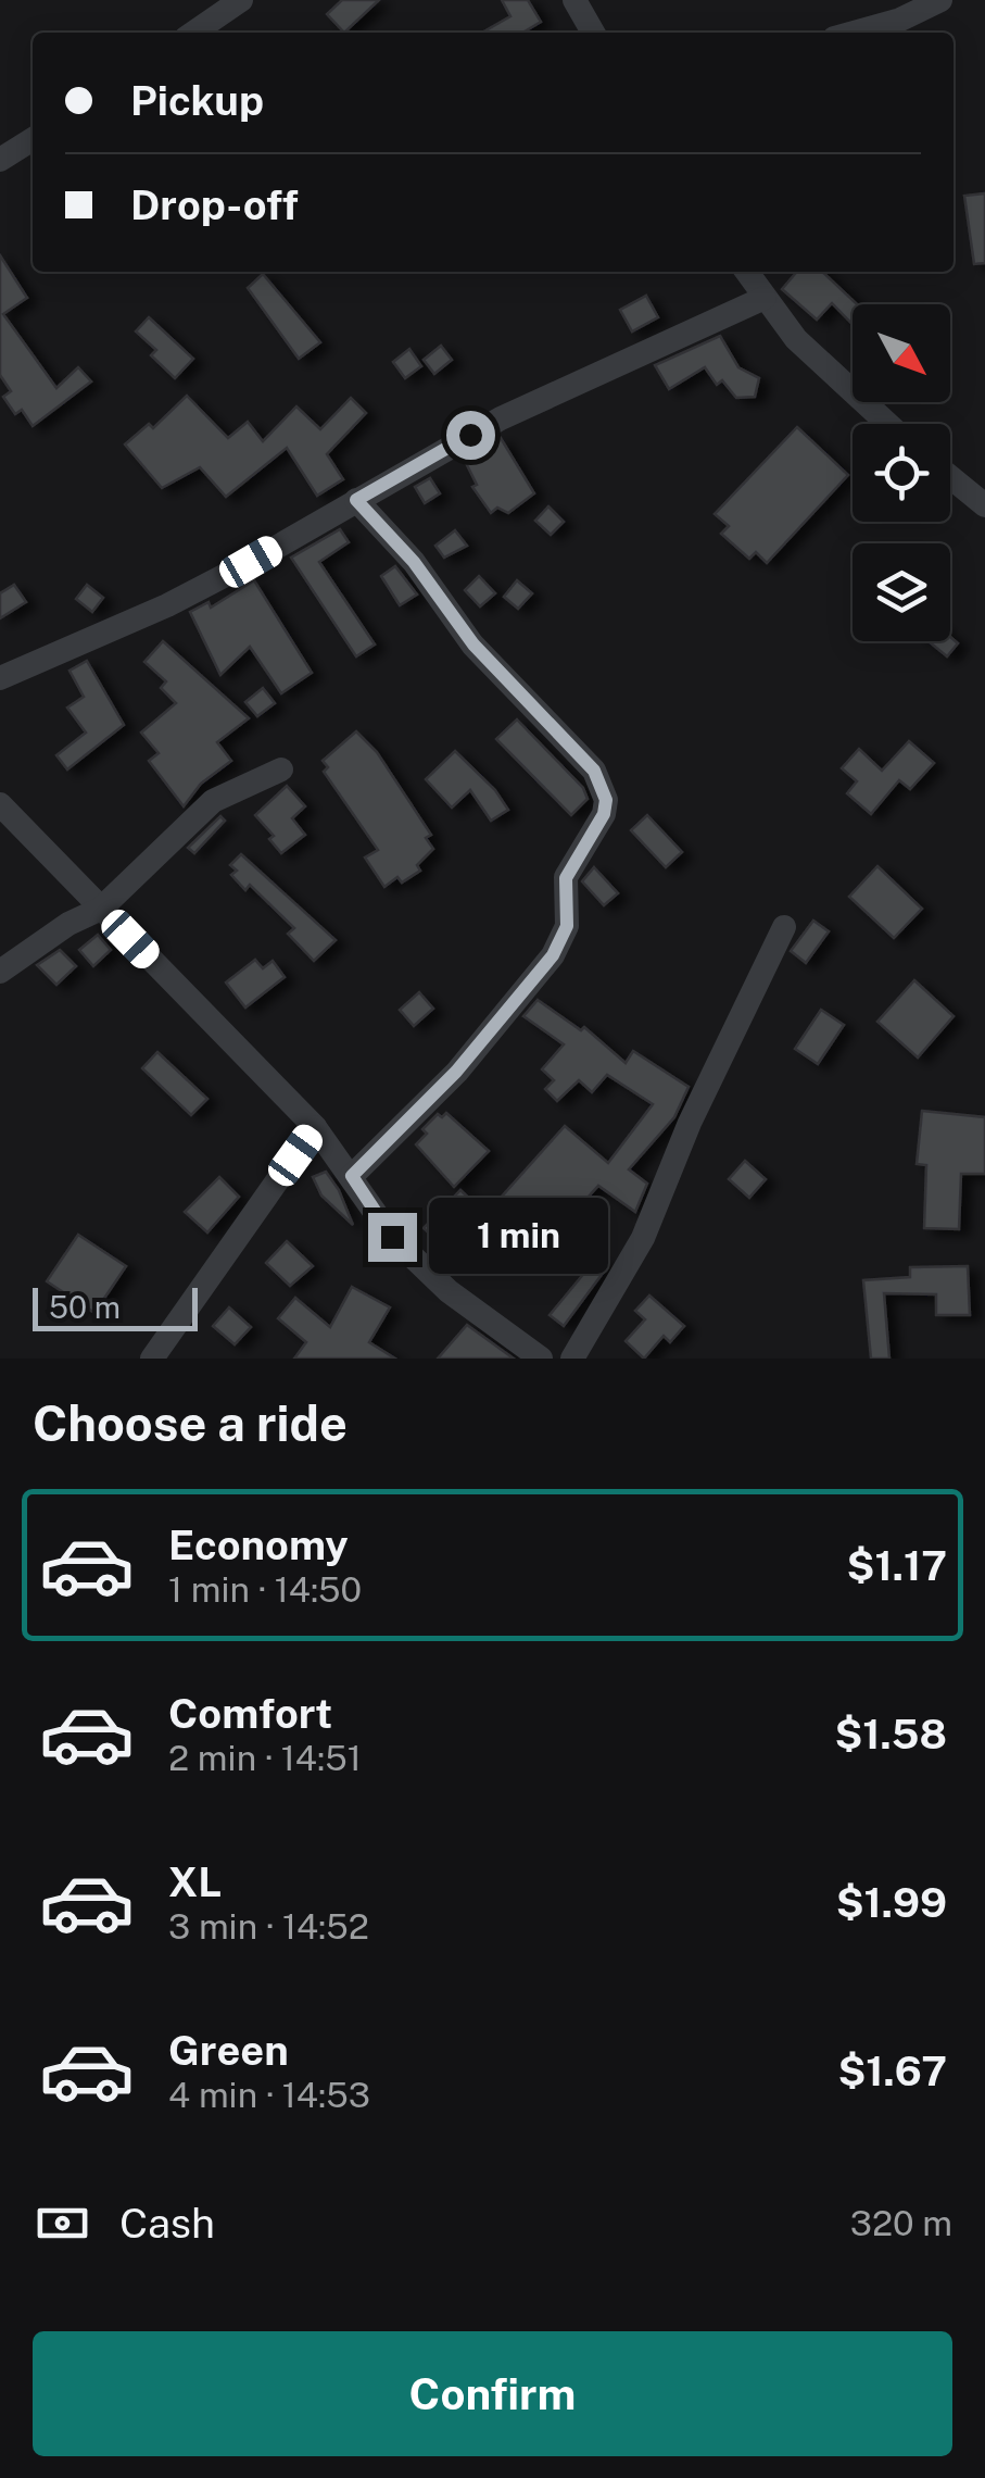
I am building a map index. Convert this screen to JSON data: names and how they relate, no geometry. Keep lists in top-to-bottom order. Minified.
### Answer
{"scale_bar":"50 m","north":"bottom right","page":{"banner":["Pickup","Drop-off"],"bubble":"1 min","scale":"50 m","heading":"Choose a ride","list":[{"name":"Economy","note":"1 min · 14:50","value":"$1.17"},{"name":"Comfort","note":"2 min · 14:51","value":"$1.58"},{"name":"XL","note":"3 min · 14:52","value":"$1.99"},{"name":"Green","note":"4 min · 14:53","value":"$1.67"}],"pay":["Cash","320 m"],"buttons":"Confirm"}}
